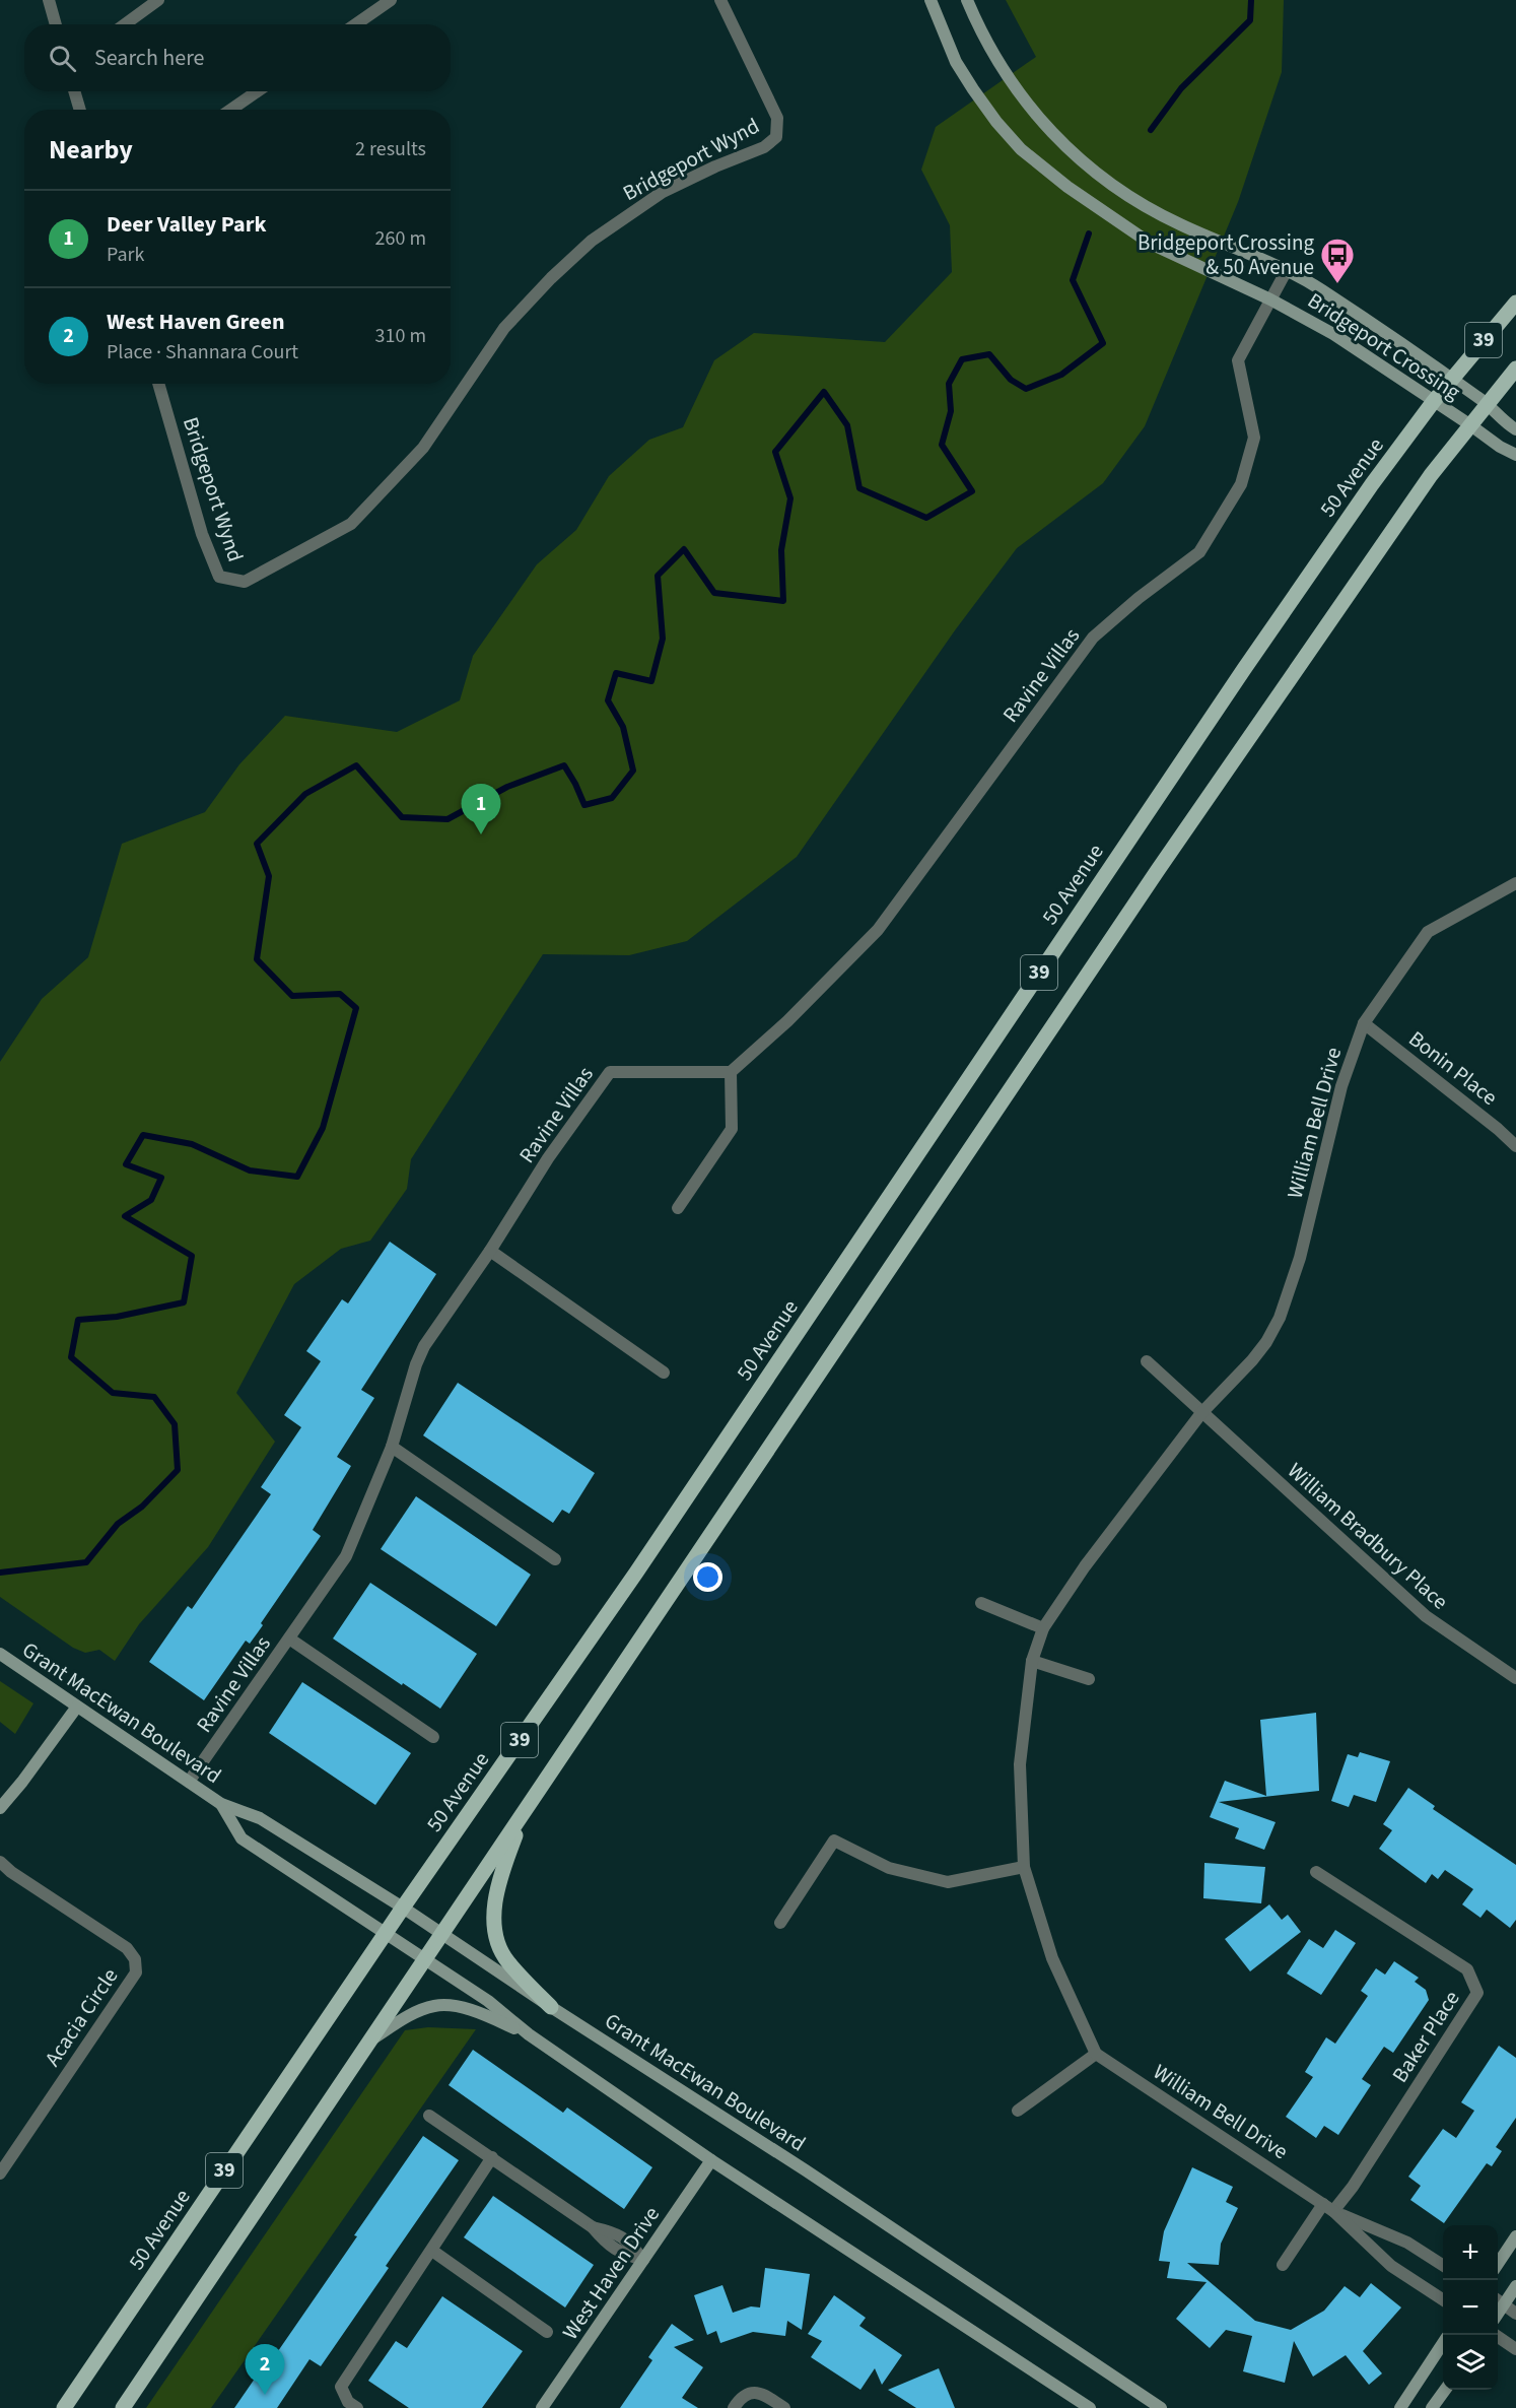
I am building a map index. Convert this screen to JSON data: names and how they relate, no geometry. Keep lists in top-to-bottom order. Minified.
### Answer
{"streets":{"main road":["39","Bridgeport Crossing","50 Avenue","Grant MacEwan Boulevard","West Haven Drive"],"street":["Bridgeport Wynd","Ravine Villas","Bonin Place","William Bell Drive","William Bradbury Place","Acacia Circle","Baker Place"]},"crossings":[["39","Bridgeport Crossing"],["39","Grant MacEwan Boulevard"],["Bridgeport Crossing","50 Avenue"],["Bridgeport Crossing","Ravine Villas"],["50 Avenue","Grant MacEwan Boulevard"],["Ravine Villas","Grant MacEwan Boulevard"],["Bonin Place","William Bell Drive"],["William Bell Drive","William Bradbury Place"],["William Bell Drive","Baker Place"],["Grant MacEwan Boulevard","West Haven Drive"]],"places":{"bus stop":["Bridgeport Crossing & 50 Avenue"]},"page":{"search":"Search here","heading":["Nearby","2 results"],"list":[{"mark":"1","name":"Deer Valley Park","note":"Park","value":"260 m"},{"mark":"2","name":"West Haven Green","note":"Place · Shannara Court","value":"310 m"}],"pins":["1","2"],"map_buttons":["+","−"]}}
